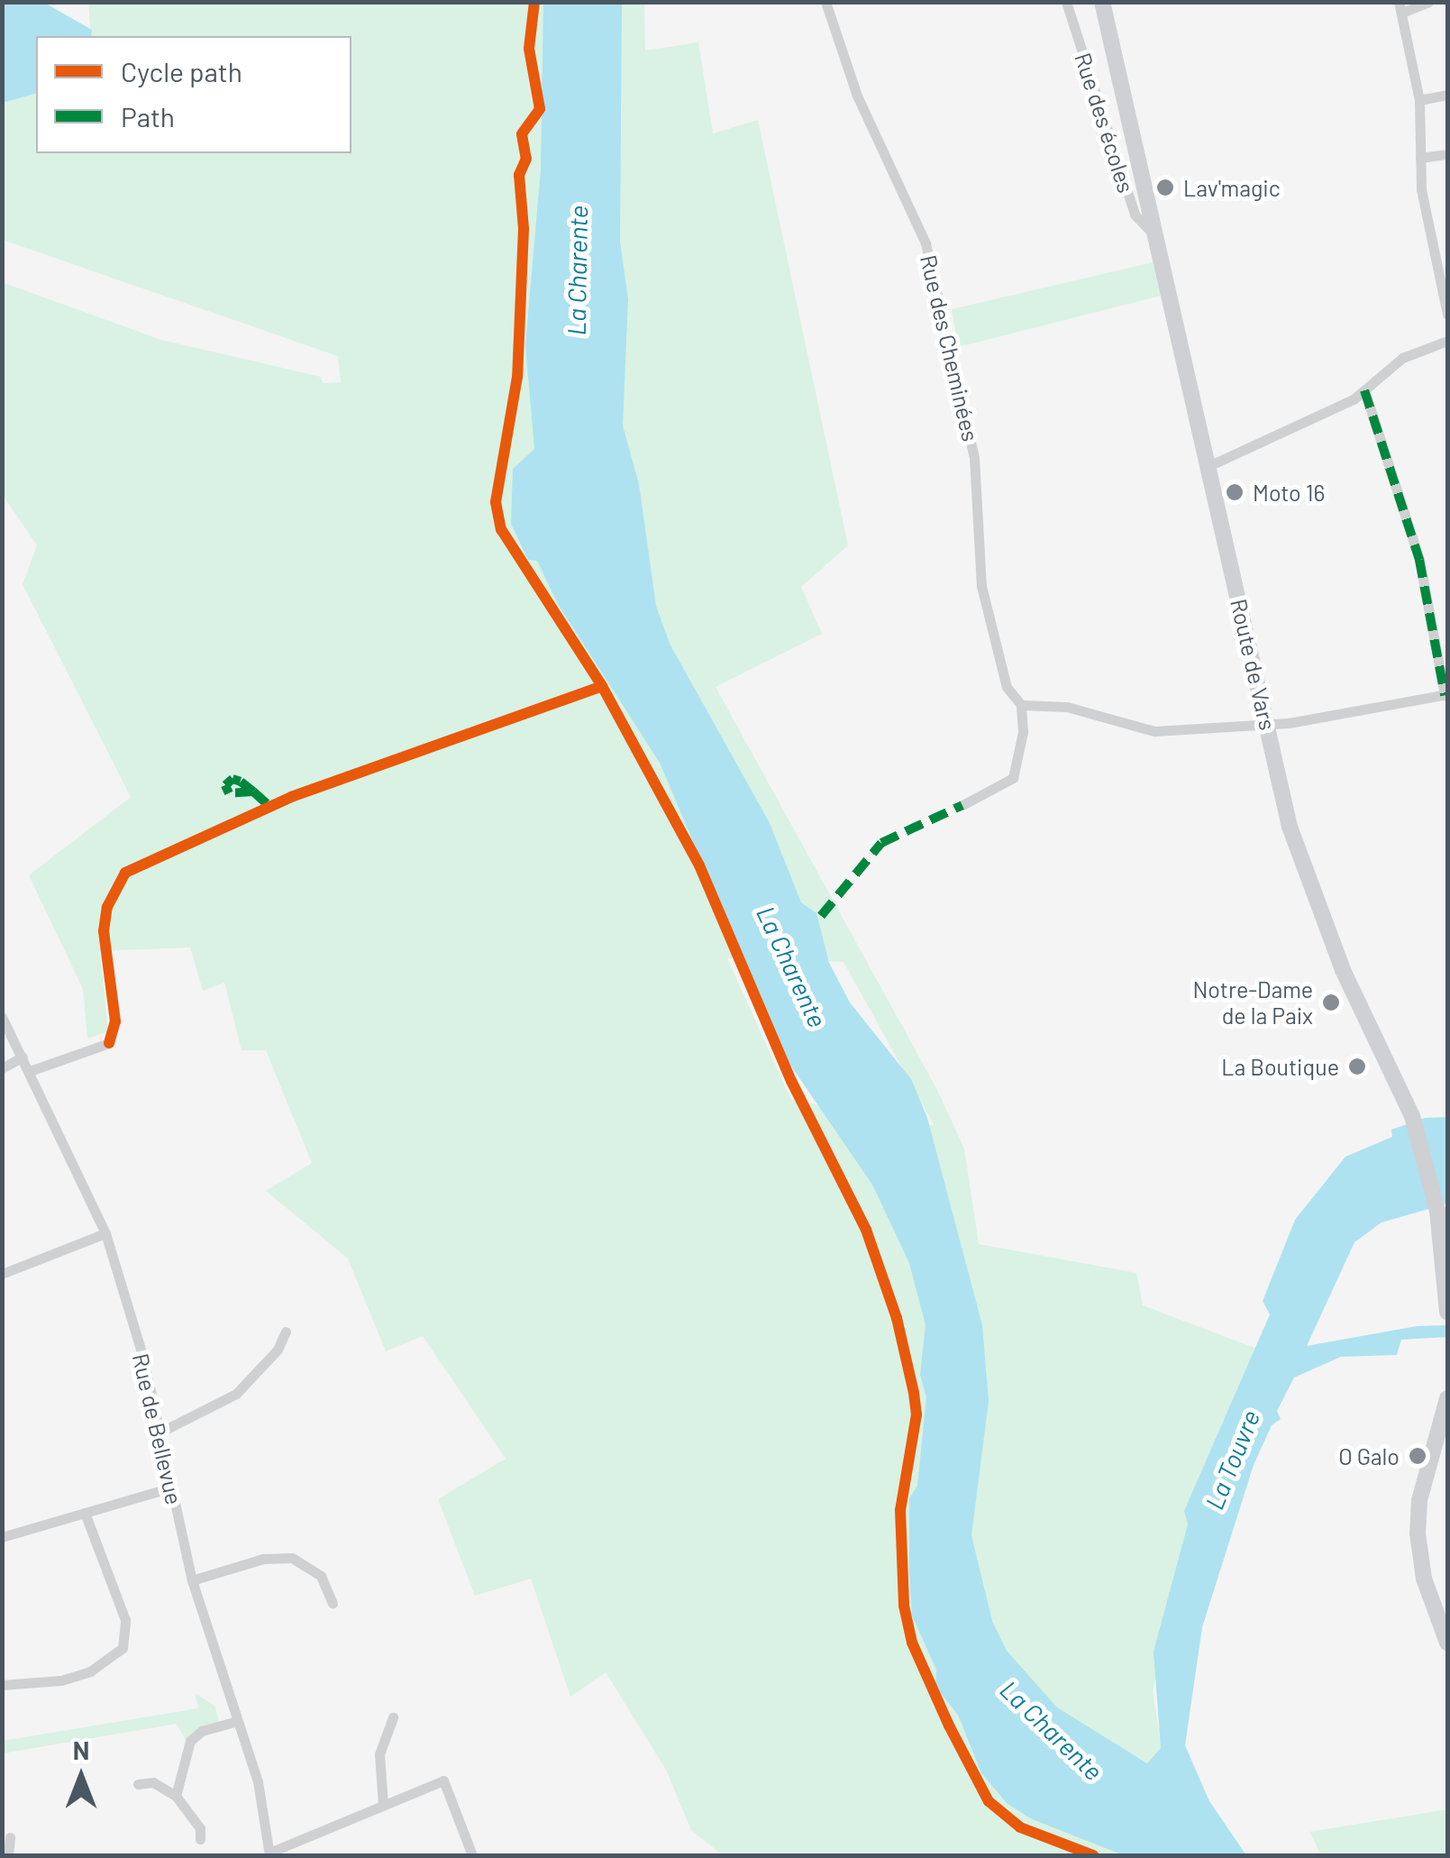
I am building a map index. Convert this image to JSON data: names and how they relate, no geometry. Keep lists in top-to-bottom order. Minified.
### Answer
{"streets":{"main road":["Route de Vars"],"street":["Rue des écoles","Rue des Cheminées","Rue de Bellevue"]},"crossings":[["Rue des écoles","Route de Vars"]],"water":["La Charente","La Touvre"],"places":["Lav'magic","Moto 16","Notre-Dame de la Paix","La Boutique","O Galo"],"legend":["Cycle path","Path"],"north":"top"}
